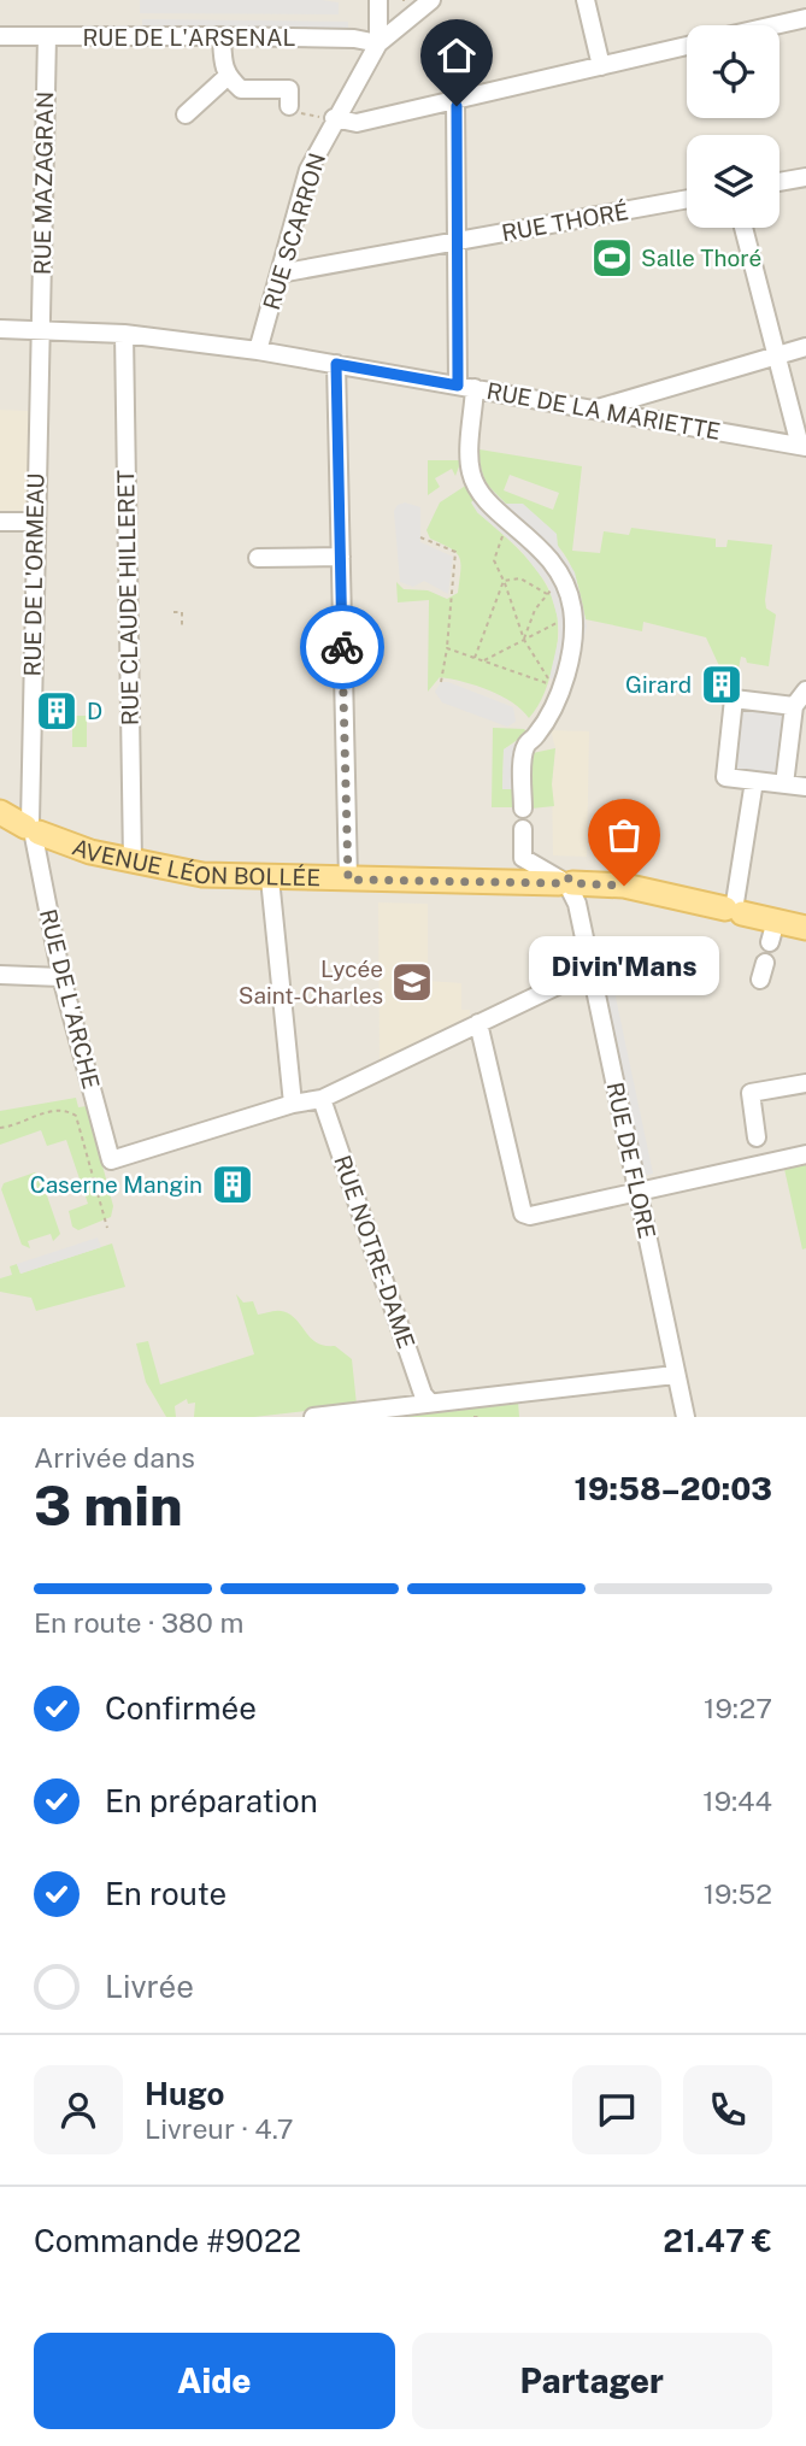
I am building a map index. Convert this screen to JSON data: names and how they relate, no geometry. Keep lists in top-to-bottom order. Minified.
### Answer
{"streets":{"main road":["AVENUE LÉON BOLLÉE"],"street":["RUE DE L'ARSENAL","RUE MAZAGRAN","RUE THORÉ","RUE SCARRON","RUE DE LA MARIETTE","RUE DE L'ORMEAU","RUE CLAUDE HILLERET","RUE DE L'ARCHE","RUE DE FLORE","RUE NOTRE-DAME"]},"crossings":[["RUE DE L'ARSENAL","RUE MAZAGRAN"],["RUE DE L'ARSENAL","RUE SCARRON"],["RUE MAZAGRAN","RUE DE LA MARIETTE"],["RUE MAZAGRAN","RUE DE L'ORMEAU"],["RUE THORÉ","RUE SCARRON"],["RUE SCARRON","RUE DE LA MARIETTE"],["RUE DE LA MARIETTE","RUE DE L'ORMEAU"],["RUE DE LA MARIETTE","RUE CLAUDE HILLERET"],["RUE DE L'ORMEAU","AVENUE LÉON BOLLÉE"],["RUE DE L'ORMEAU","RUE DE L'ARCHE"],["RUE CLAUDE HILLERET","AVENUE LÉON BOLLÉE"],["AVENUE LÉON BOLLÉE","RUE DE L'ARCHE"],["AVENUE LÉON BOLLÉE","RUE DE FLORE"]],"places":{"sports":["Salle Thoré"],"building":["Girard","D","Caserne Mangin"],"other":["Divin'Mans"],"school or university":["Lycée Saint-Charles"]},"page":{"bubble":"Divin'Mans","heading":["3 min","Arrivée dans","19:58–20:03"],"panel":["Hugo","Livreur · 4.7","Commande #9022","21.47 €"],"bar":"En route · 380 m","list":[["Confirmée","19:27"],["En préparation","19:44"],["En route","19:52"],"Livrée"],"buttons":["Aide","Partager"]}}
